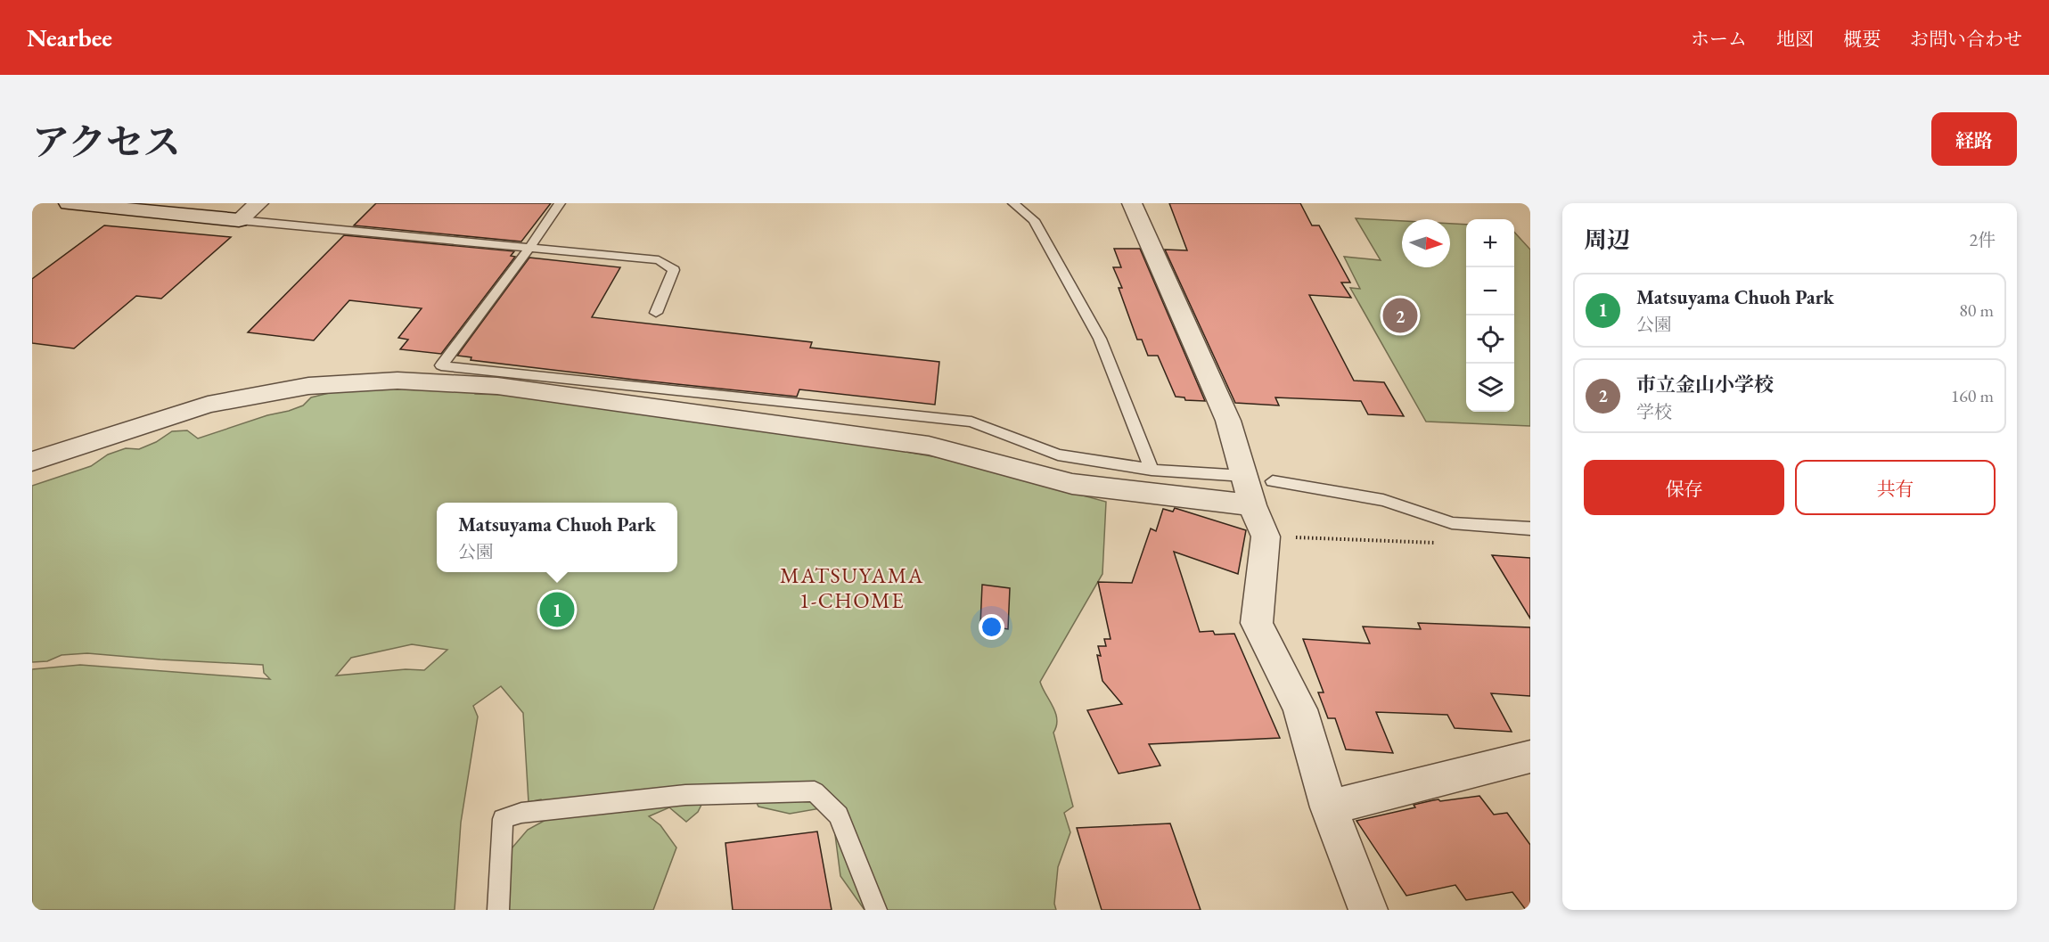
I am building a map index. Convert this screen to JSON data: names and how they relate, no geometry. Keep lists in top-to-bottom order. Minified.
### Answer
{"districts":["MATSUYAMA 1-CHOME"],"north":"right","page":{"header":"Nearbee","nav":["ホーム","地図","概要","お問い合わせ"],"title":"アクセス","buttons":["経路",["保存","共有"]],"heading":["周辺","2件"],"map_buttons":["+","−"],"list":[{"mark":"1","name":"Matsuyama Chuoh Park","note":"公園","value":"80 m"},{"mark":"2","name":"市立金山小学校","note":"学校","value":"160 m"}],"pins":["2","1"],"popup":["Matsuyama Chuoh Park","公園"]}}
